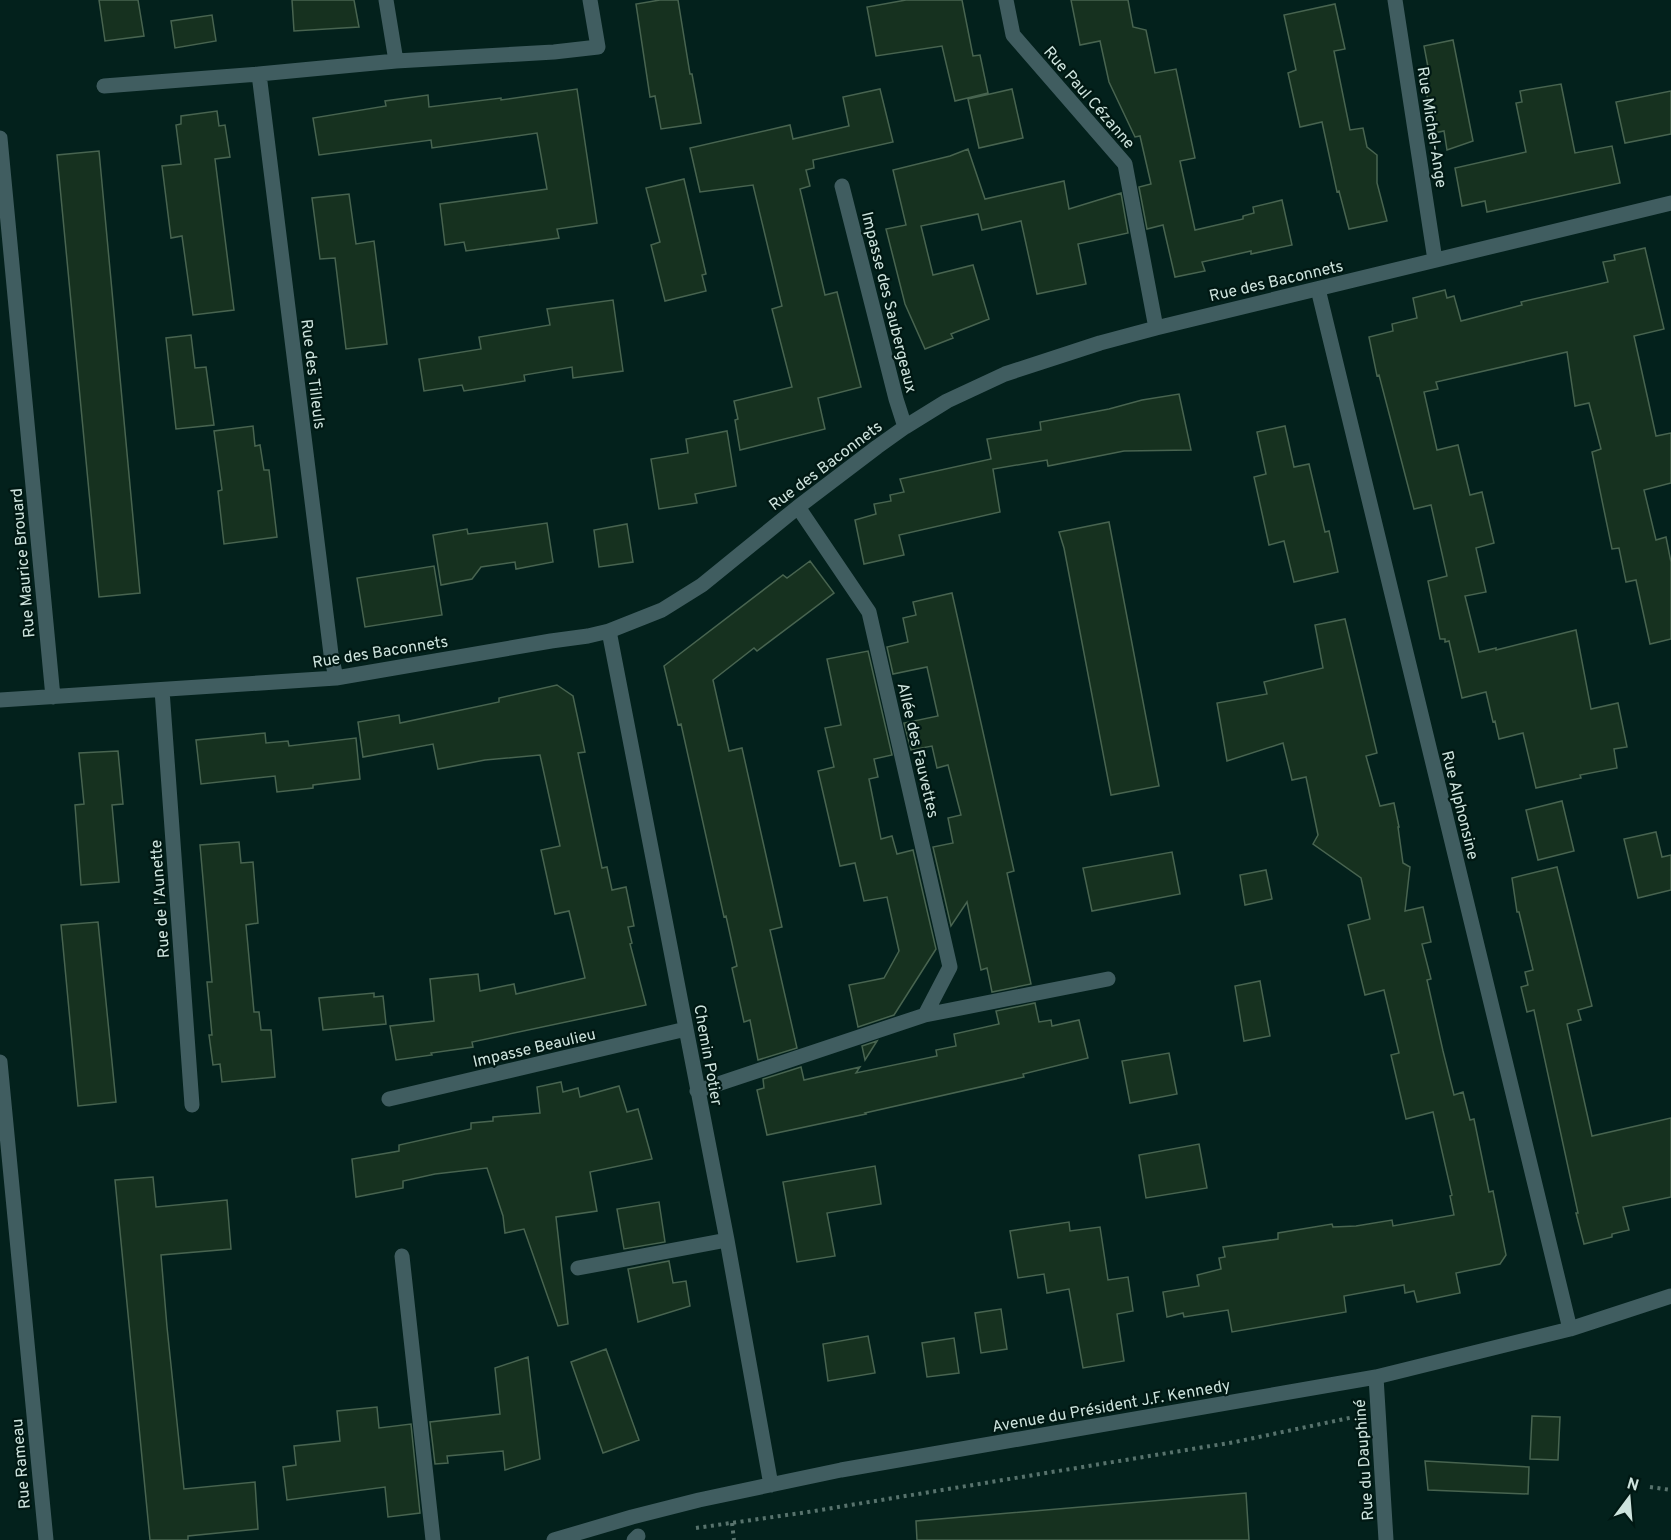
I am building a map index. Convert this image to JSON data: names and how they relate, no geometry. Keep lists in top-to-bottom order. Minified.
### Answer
{"streets":{"street":["Rue Paul Cézanne","Rue Michel-Ange","Rue des Baconnets","Impasse des Saubergeaux","Rue des Tilleuls","Rue Maurice Brouard","Allée des Fauvettes","Rue Alphonsine","Rue de l'Aunette","Impasse Beaulieu","Chemin Potier","Avenue du Président J.F. Kennedy","Rue du Dauphiné","Rue Rameau"]},"crossings":[["Rue Paul Cézanne","Rue des Baconnets"],["Rue Michel-Ange","Rue des Baconnets"],["Rue des Baconnets","Impasse des Saubergeaux"],["Rue des Baconnets","Rue des Tilleuls"],["Rue des Baconnets","Rue Maurice Brouard"],["Rue des Baconnets","Allée des Fauvettes"],["Rue des Baconnets","Rue Alphonsine"],["Rue des Baconnets","Rue de l'Aunette"],["Rue des Baconnets","Chemin Potier"],["Rue Alphonsine","Avenue du Président J.F. Kennedy"],["Impasse Beaulieu","Chemin Potier"],["Chemin Potier","Avenue du Président J.F. Kennedy"],["Avenue du Président J.F. Kennedy","Rue du Dauphiné"]],"north":"top"}
